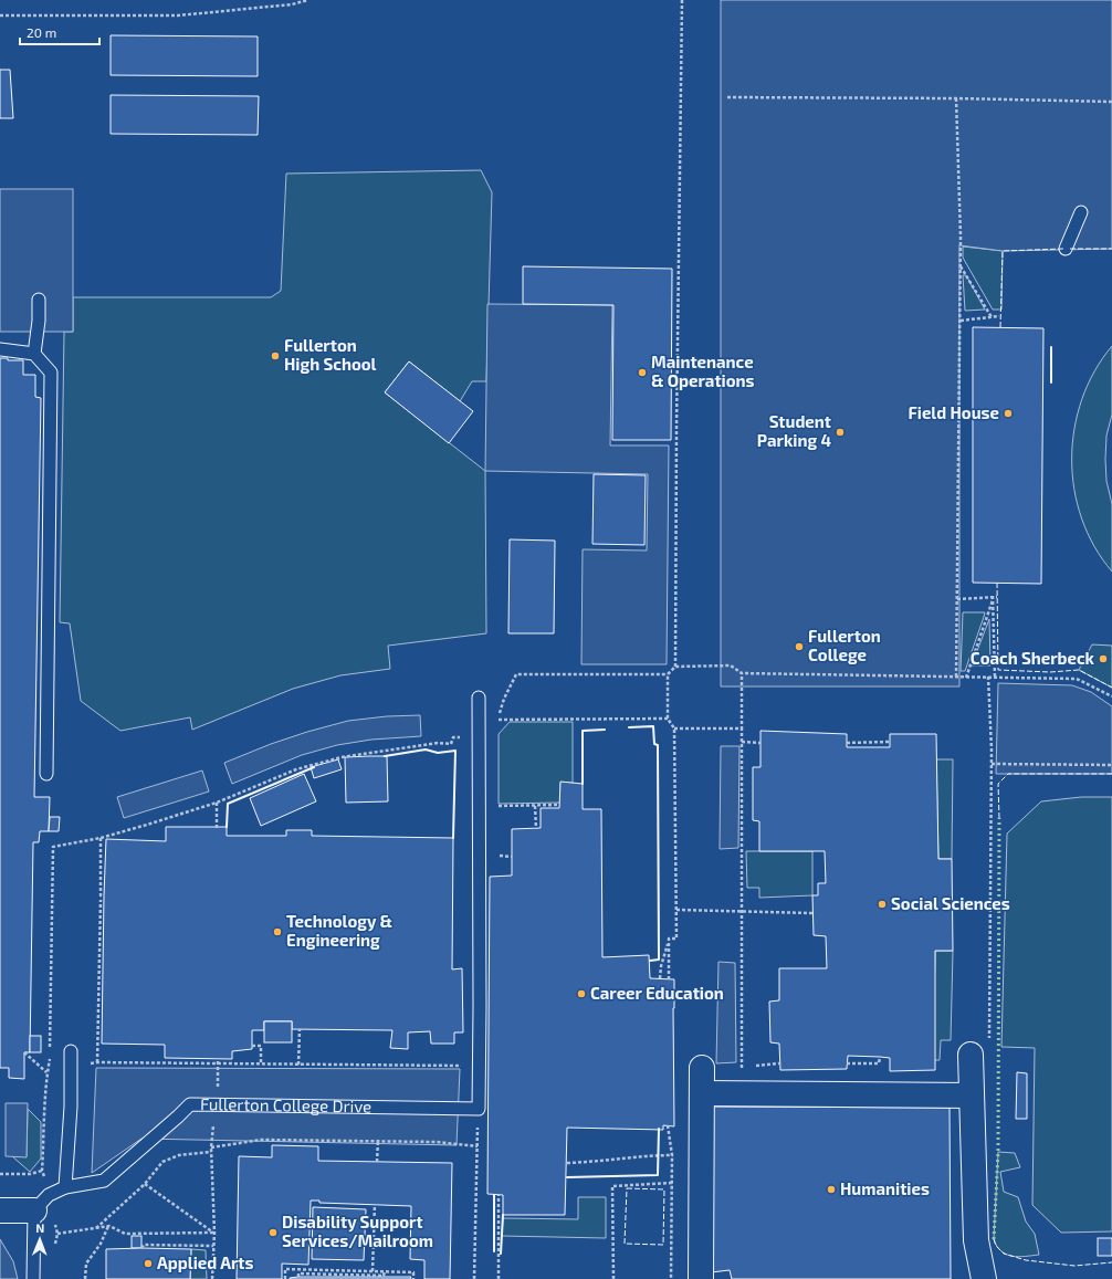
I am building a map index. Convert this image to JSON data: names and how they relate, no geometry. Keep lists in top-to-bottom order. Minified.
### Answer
{"streets":{"street":["Fullerton College Drive"]},"places":["Fullerton High School","Maintenance & Operations","Field House","Student Parking 4","Fullerton College","Coach Sherbeck","Social Sciences","Technology & Engineering","Career Education","Humanities","Disability Support Services/Mailroom","Applied Arts"],"scale_bar":"20 m","north":"top"}
